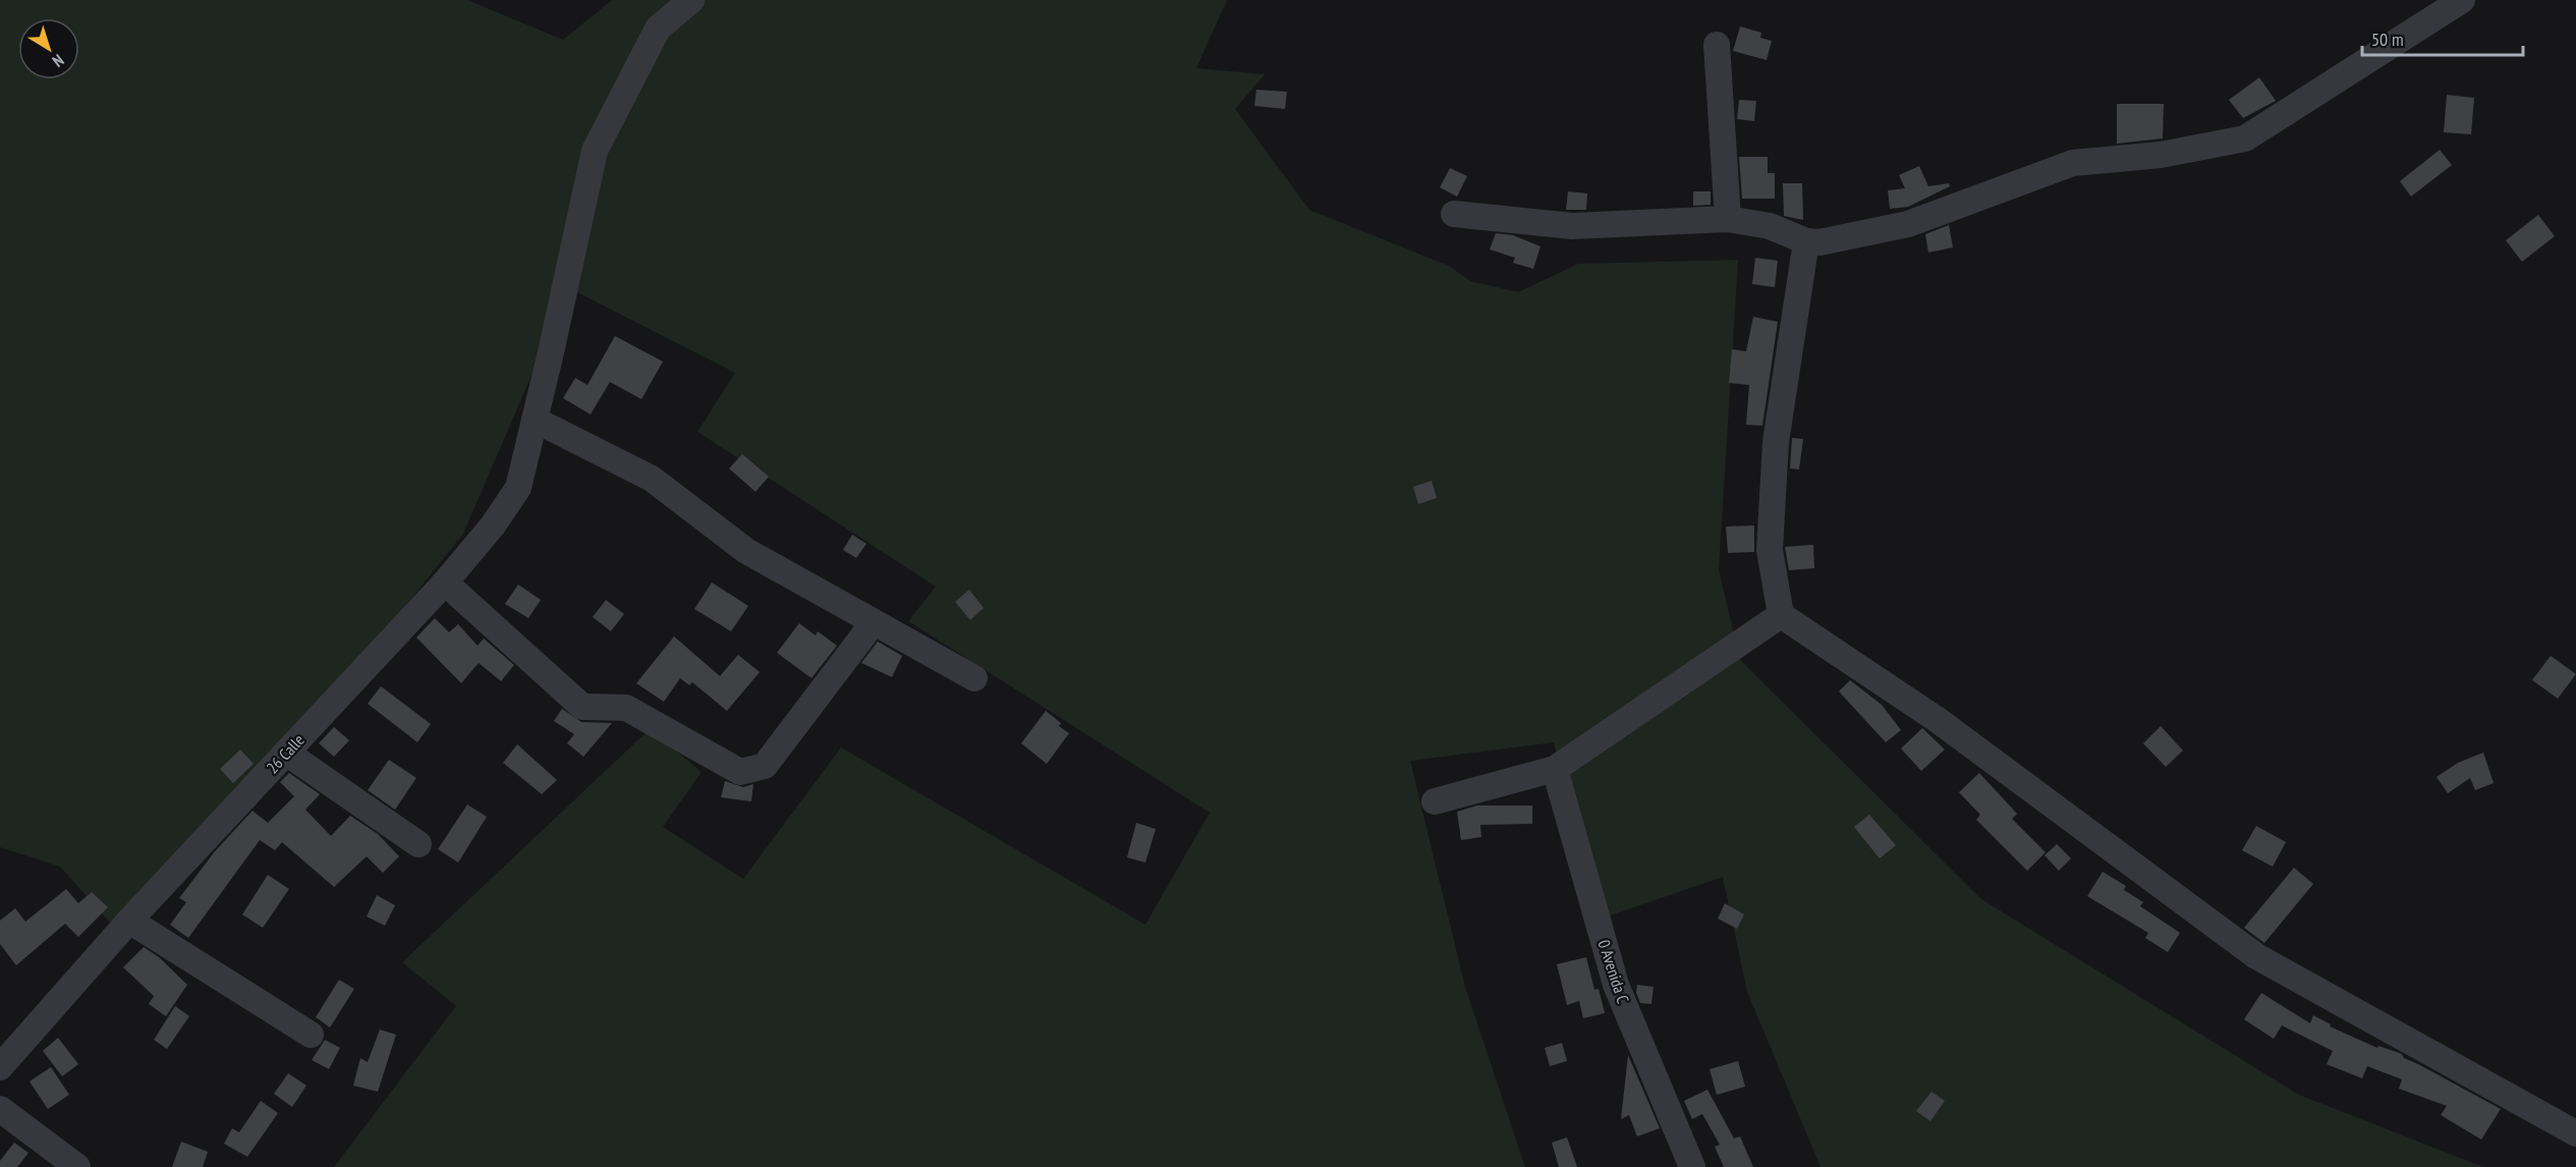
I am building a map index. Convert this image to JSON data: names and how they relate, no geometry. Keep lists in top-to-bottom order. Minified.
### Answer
{"streets":{"street":["26 Calle","0 Avenida C"]},"scale_bar":"50 m","north":"bottom right"}
